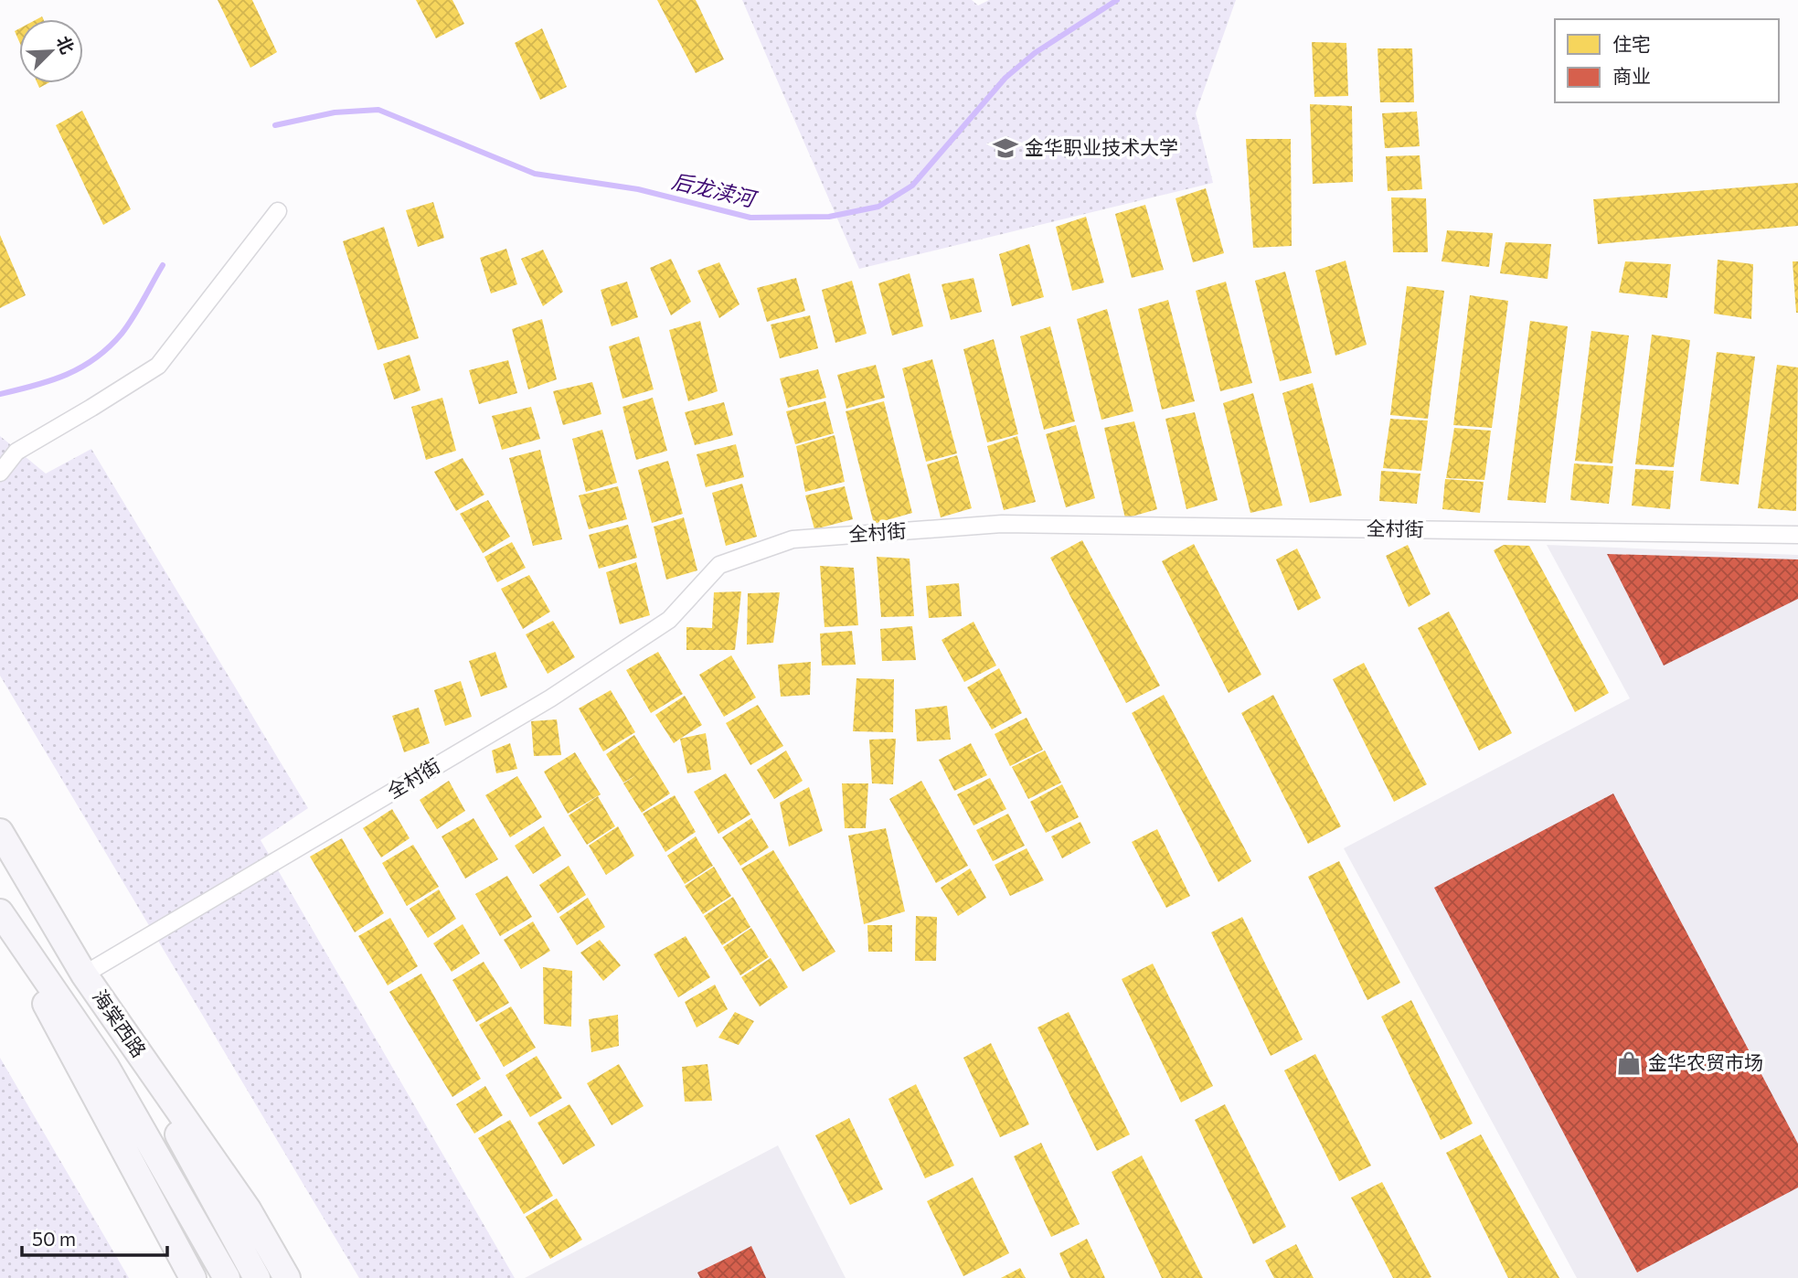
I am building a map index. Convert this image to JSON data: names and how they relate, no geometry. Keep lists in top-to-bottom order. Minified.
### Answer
{"streets":{"main road":["海棠西路"],"street":["全村街"]},"crossings":[["全村街","海棠西路"]],"water":["后龙渎河"],"places":{"school or university":["金华职业技术大学"],"shop":["金华农贸市场"]},"legend":["住宅","商业"],"scale_bar":"50 m","north":"top right"}
